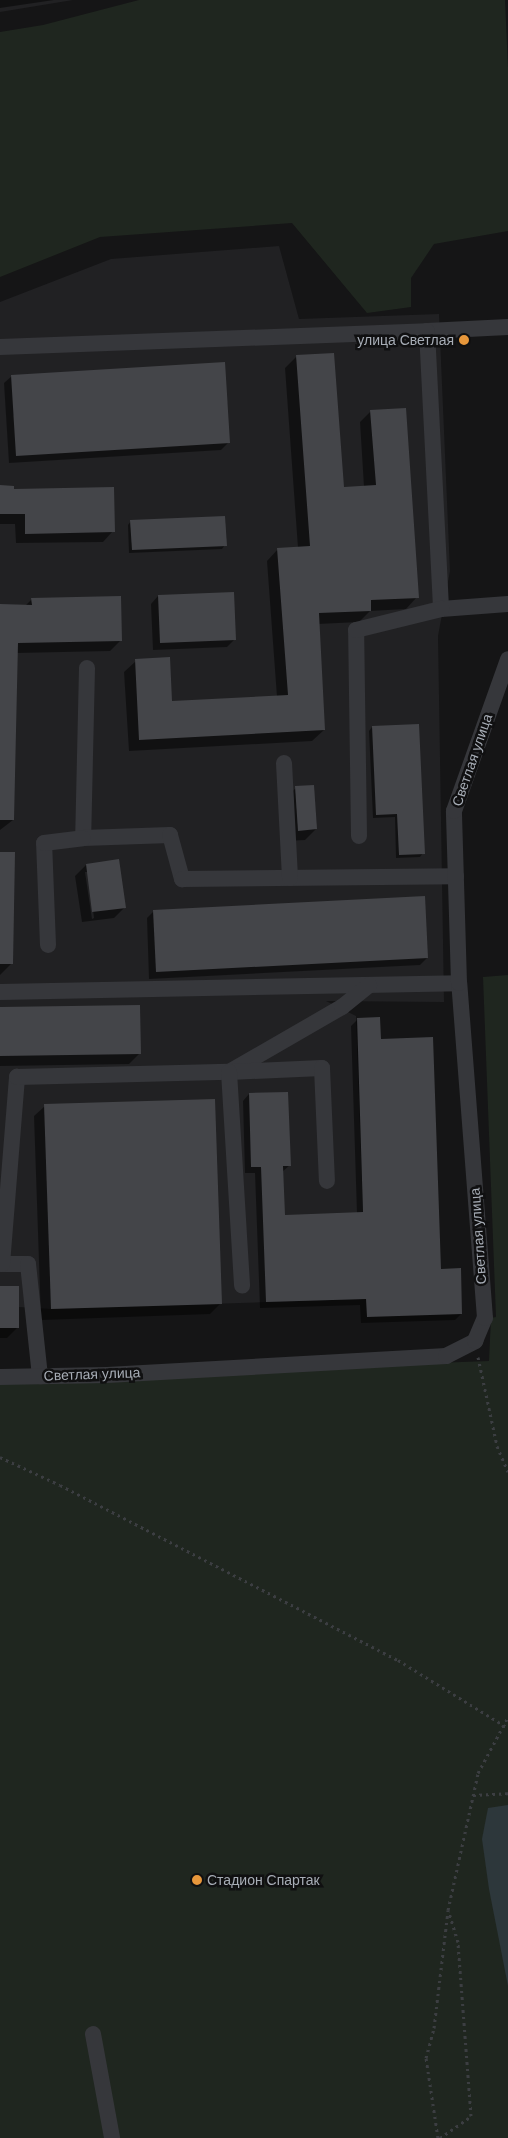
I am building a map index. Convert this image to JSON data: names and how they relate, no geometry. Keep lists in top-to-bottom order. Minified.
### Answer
{"streets":{"street":["Светлая улица"]},"places":["улица Светлая","Стадион Спартак"]}
